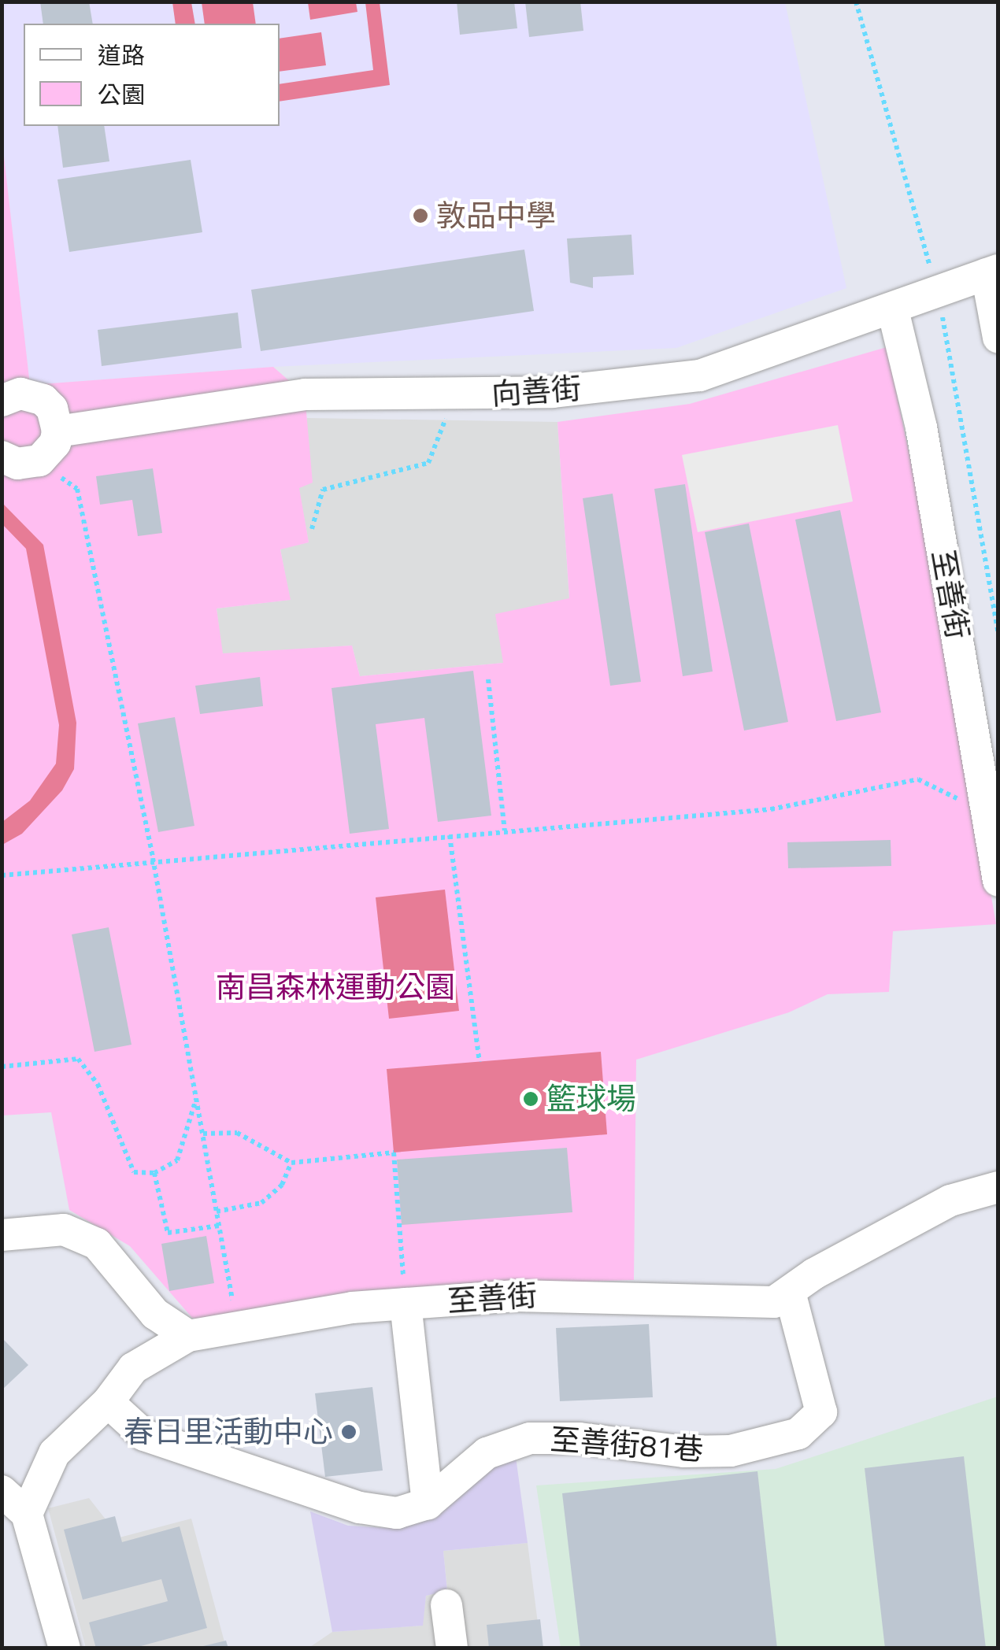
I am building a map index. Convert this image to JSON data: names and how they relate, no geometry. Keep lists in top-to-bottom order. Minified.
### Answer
{"streets":{"street":["向善街","至善街","至善街81巷"]},"crossings":[["向善街","至善街"],["至善街","至善街81巷"]],"parks":["南昌森林運動公園"],"places":["敦品中學","籃球場","春日里活動中心"],"legend":["道路","公園"]}
